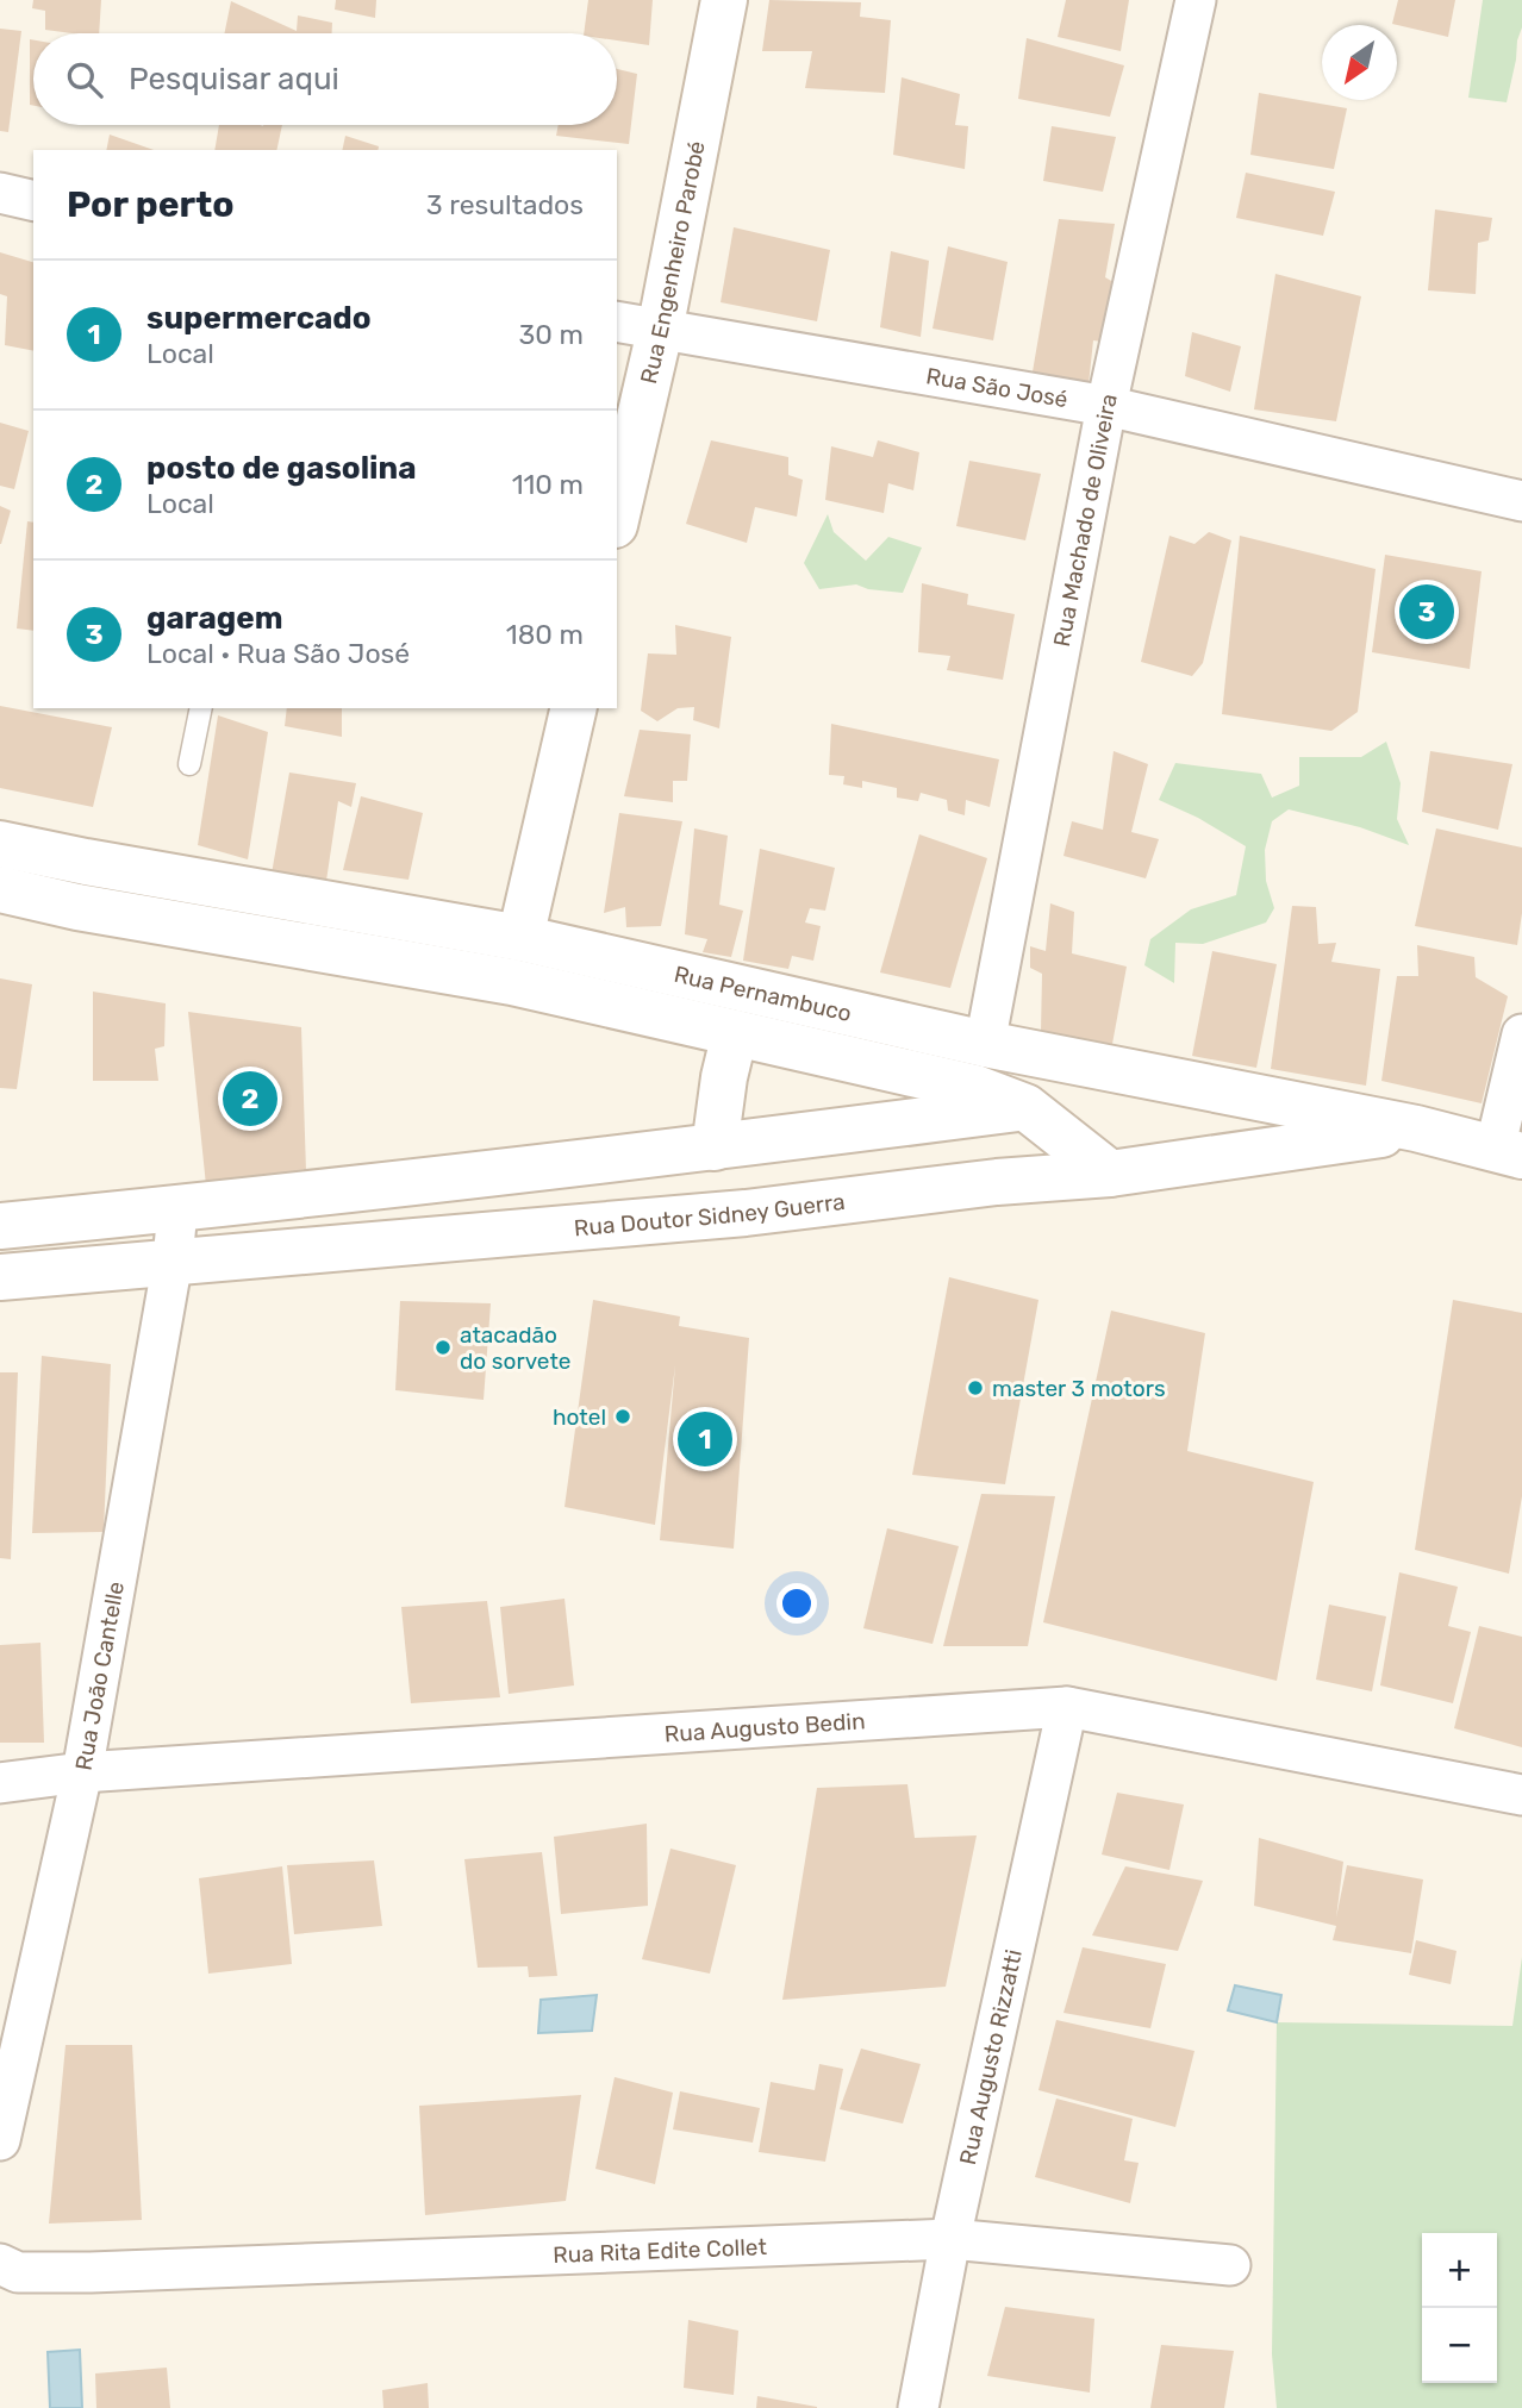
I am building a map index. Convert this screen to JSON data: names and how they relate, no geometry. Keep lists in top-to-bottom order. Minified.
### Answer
{"streets":{"main road":["Rua Engenheiro Parobé","Rua Pernambuco","Rua Doutor Sidney Guerra"],"street":["Rua São José","Rua Machado de Oliveira","Rua João Cantelle","Rua Augusto Bedin","Rua Augusto Rizzatti","Rua Rita Edite Collet"]},"crossings":[["Rua Engenheiro Parobé","Rua São José"],["Rua São José","Rua Machado de Oliveira"],["Rua Machado de Oliveira","Rua Pernambuco"],["Rua Pernambuco","Rua Doutor Sidney Guerra"],["Rua Doutor Sidney Guerra","Rua João Cantelle"],["Rua João Cantelle","Rua Augusto Bedin"],["Rua Augusto Bedin","Rua Augusto Rizzatti"],["Rua Augusto Rizzatti","Rua Rita Edite Collet"]],"places":["atacadão do sorvete","master 3 motors","hotel"],"north":"bottom left","page":{"search":"Pesquisar aqui","heading":["Por perto","3 resultados"],"list":[{"mark":"1","name":"supermercado","note":"Local","value":"30 m"},{"mark":"2","name":"posto de gasolina","note":"Local","value":"110 m"},{"mark":"3","name":"garagem","note":"Local · Rua São José","value":"180 m"}],"pins":["3","2","1"],"map_buttons":["+","−"]}}
